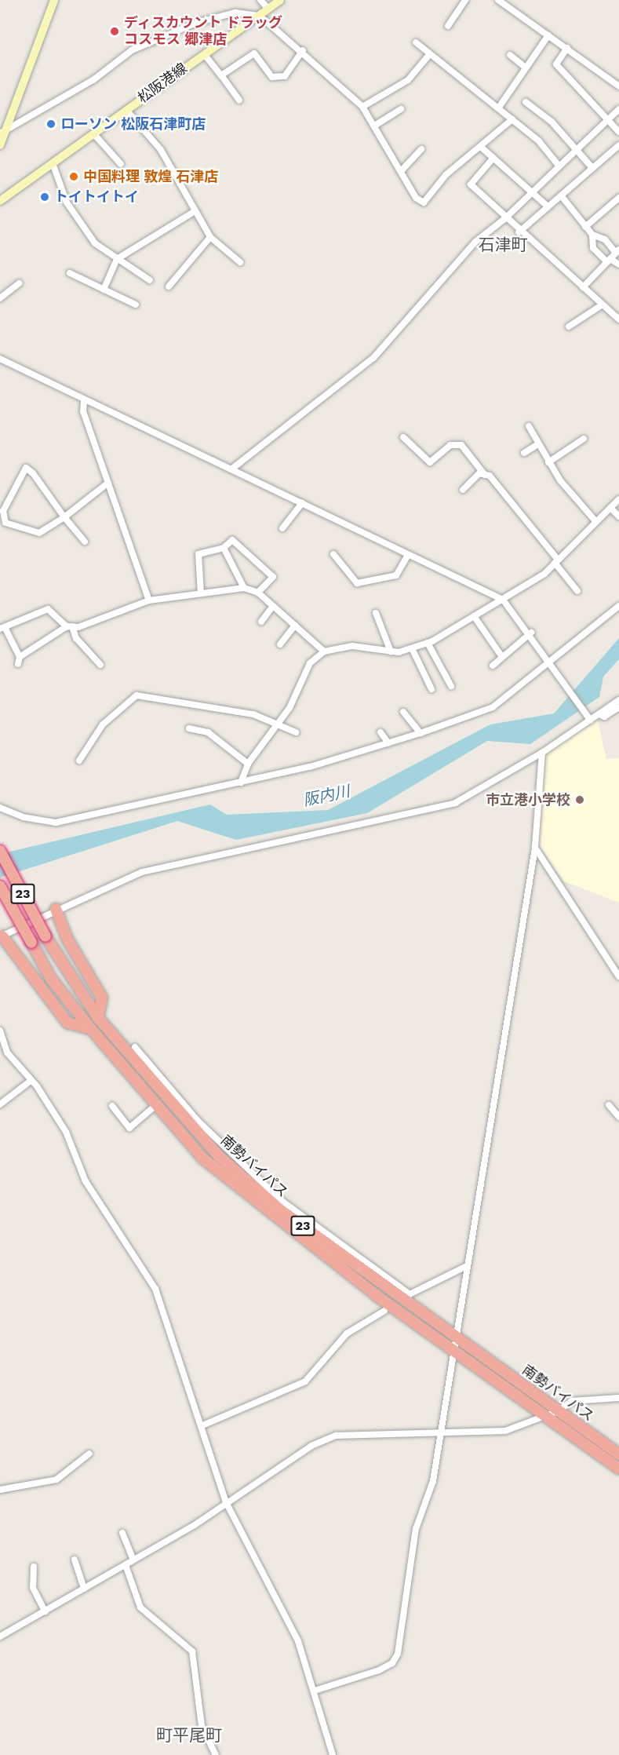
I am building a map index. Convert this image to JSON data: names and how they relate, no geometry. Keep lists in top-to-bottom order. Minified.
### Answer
{"streets":{"highway":["23","南勢バイパス"],"main road":["松阪港線"]},"districts":["石津町","町平尾町"],"water":["阪内川"],"places":["ディスカウント ドラッグ コスモス 郷津店","ローソン 松阪石津町店","中国料理 敦煌 石津店","トイトイトイ","市立港小学校"]}
